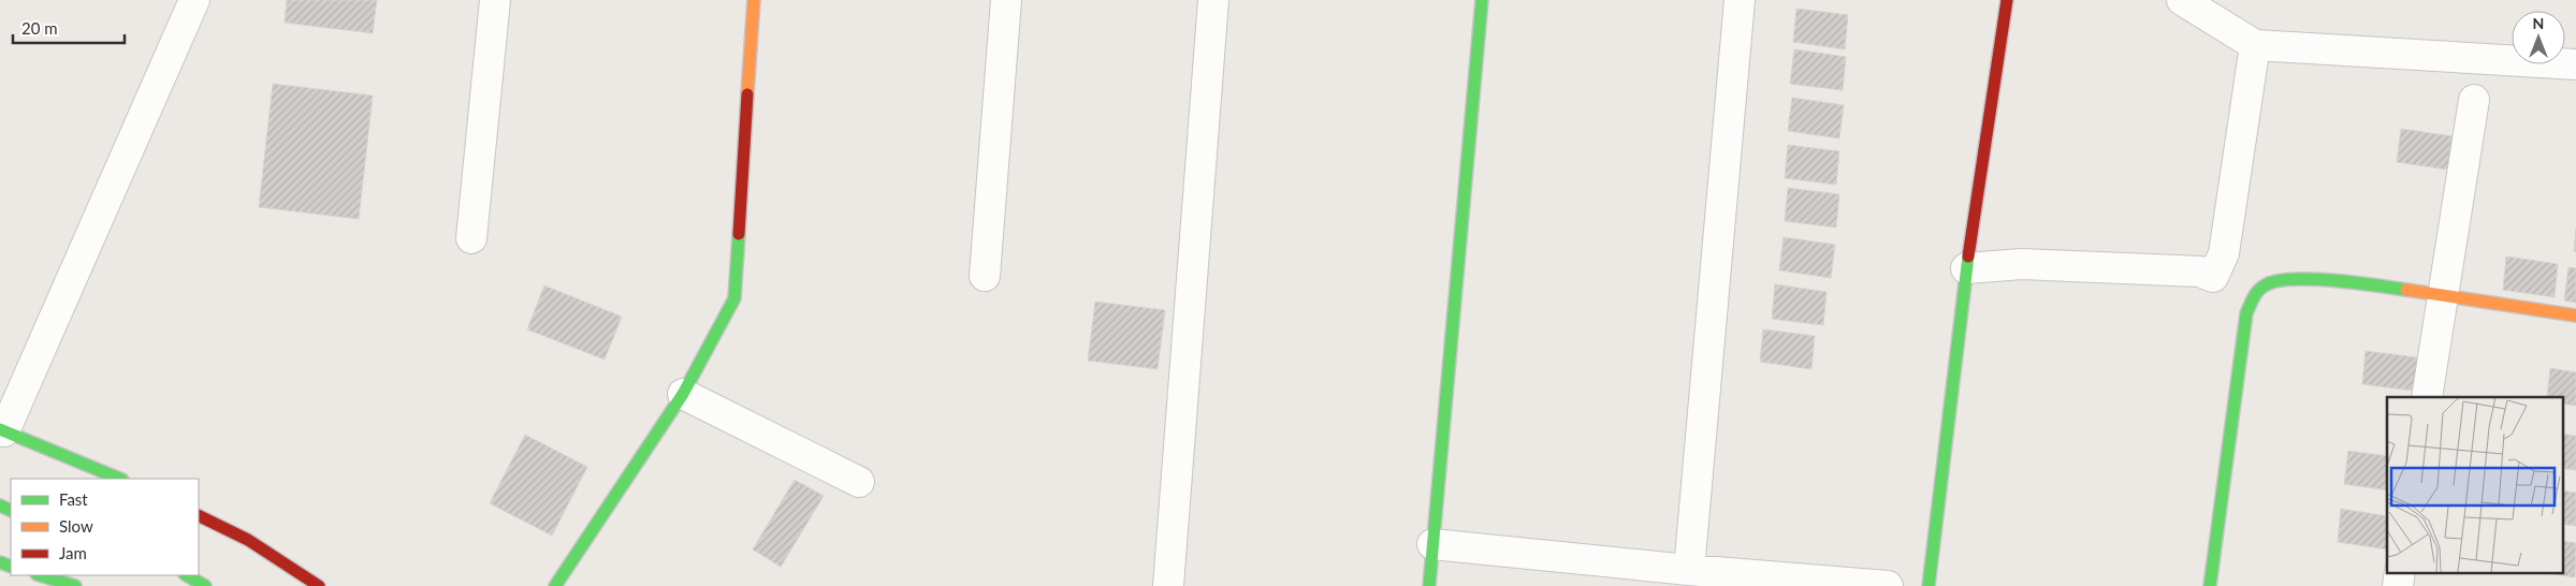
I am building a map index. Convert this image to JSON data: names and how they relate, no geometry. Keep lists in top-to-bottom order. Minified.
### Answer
{"legend":["Fast","Slow","Jam"],"scale_bar":"20 m","north":"top"}
